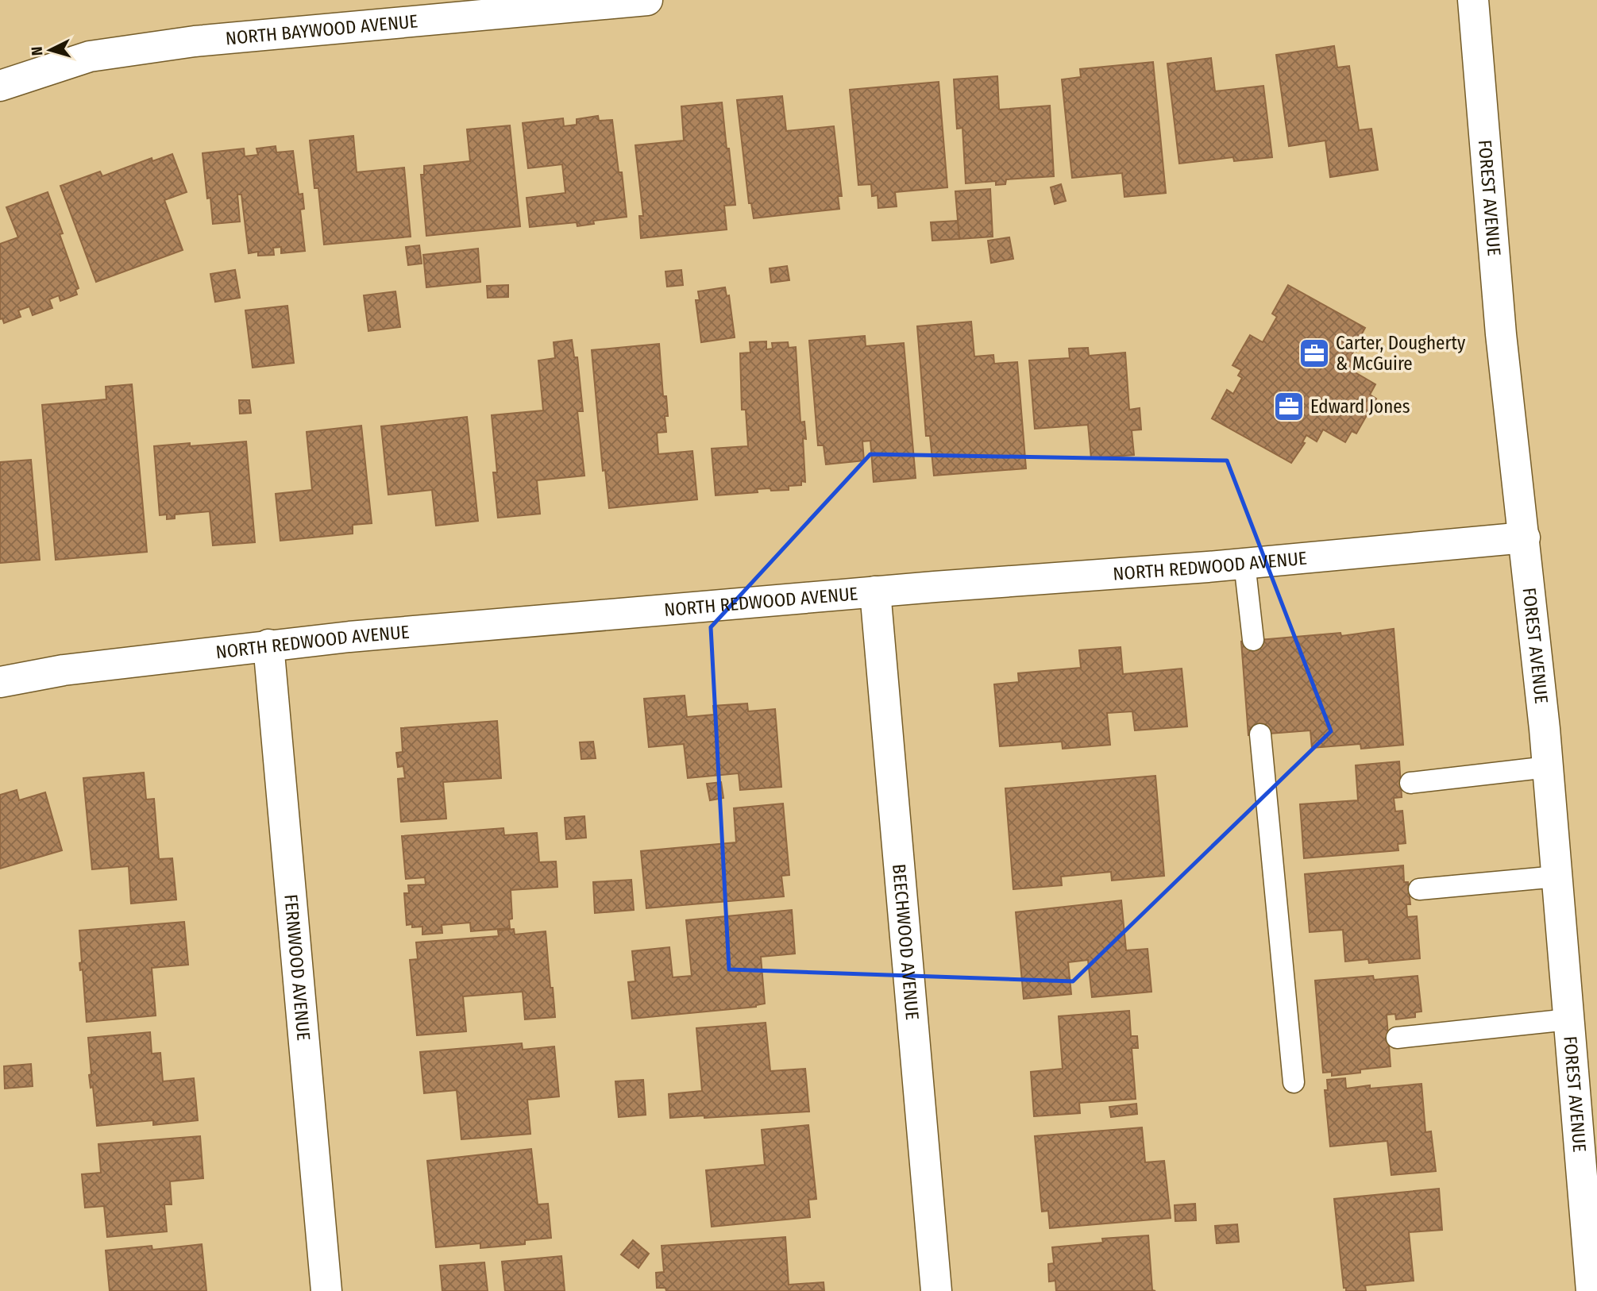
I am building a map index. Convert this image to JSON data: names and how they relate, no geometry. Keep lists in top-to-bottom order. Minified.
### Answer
{"streets":{"street":["NORTH BAYWOOD AVENUE","FOREST AVENUE","NORTH REDWOOD AVENUE","BEECHWOOD AVENUE","FERNWOOD AVENUE"]},"crossings":[["FOREST AVENUE","NORTH REDWOOD AVENUE"],["NORTH REDWOOD AVENUE","BEECHWOOD AVENUE"],["NORTH REDWOOD AVENUE","FERNWOOD AVENUE"]],"places":{"office":["Carter, Dougherty & McGuire","Edward Jones"]},"north":"left"}
